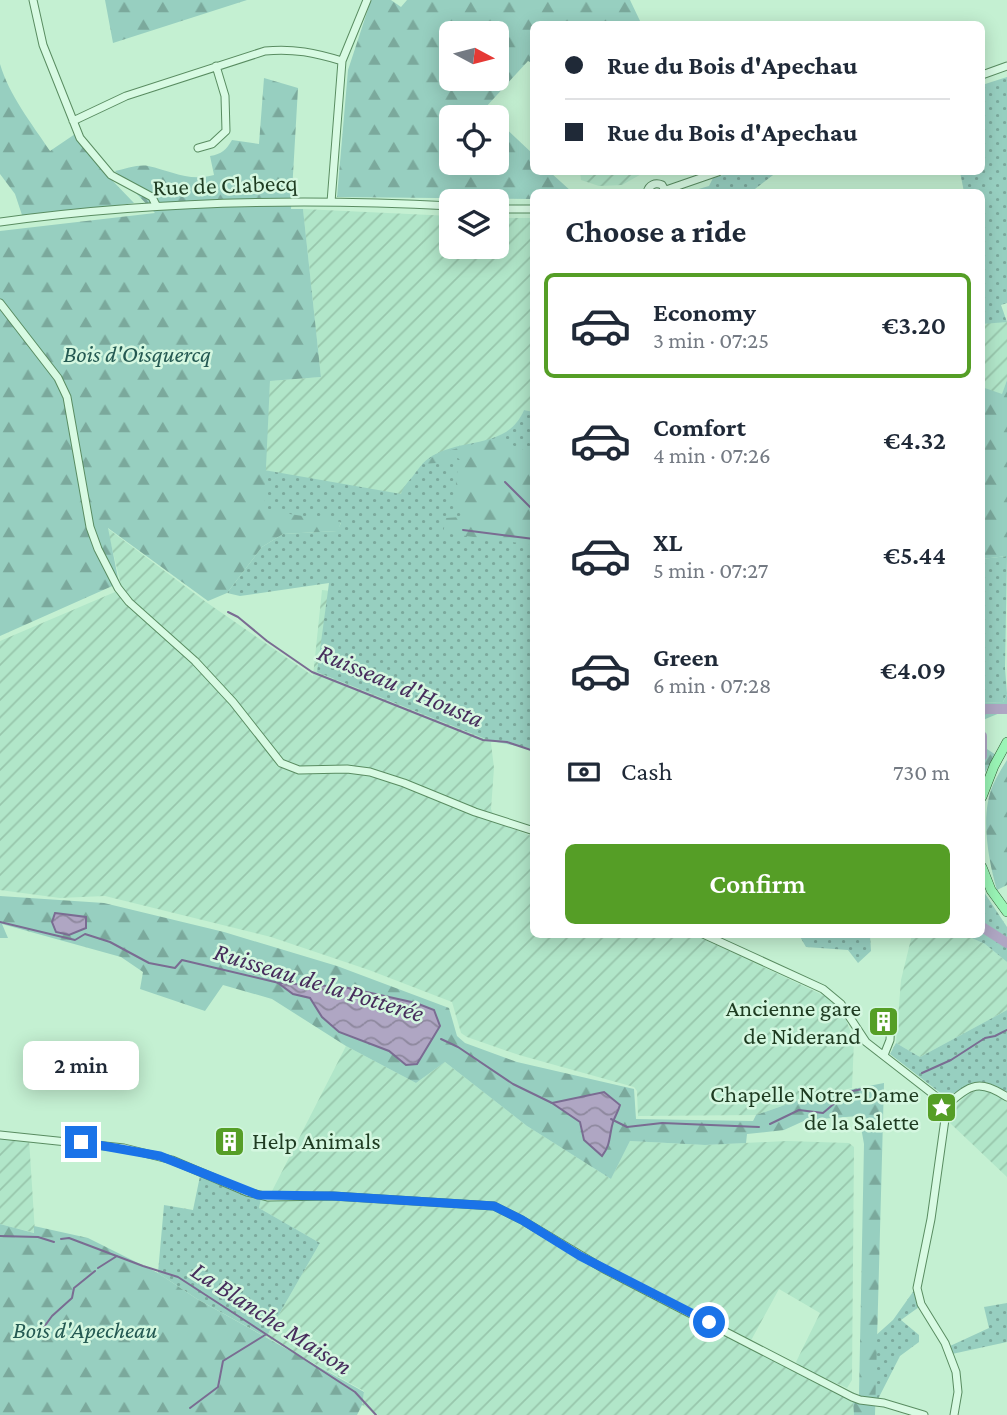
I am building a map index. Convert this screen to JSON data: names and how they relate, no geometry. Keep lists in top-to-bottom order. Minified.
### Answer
{"streets":{"street":["Rue de Clabecq"]},"water":["Ruisseau d'Housta","Ruisseau de la Potterée","La Blanche Maison"],"parks":["Bois d'Oisquercq","Bois d'Apecheau"],"places":{"building":["Ancienne gare de Niderand","Help Animals"],"place":["Chapelle Notre-Dame de la Salette"]},"north":"right","page":{"banner":["Rue du Bois d'Apechau","Rue du Bois d'Apechau"],"heading":"Choose a ride","list":[{"name":"Economy","note":"3 min · 07:25","value":"€3.20"},{"name":"Comfort","note":"4 min · 07:26","value":"€4.32"},{"name":"XL","note":"5 min · 07:27","value":"€5.44"},{"name":"Green","note":"6 min · 07:28","value":"€4.09"}],"pay":["Cash","730 m"],"buttons":"Confirm","bubble":"2 min"}}
